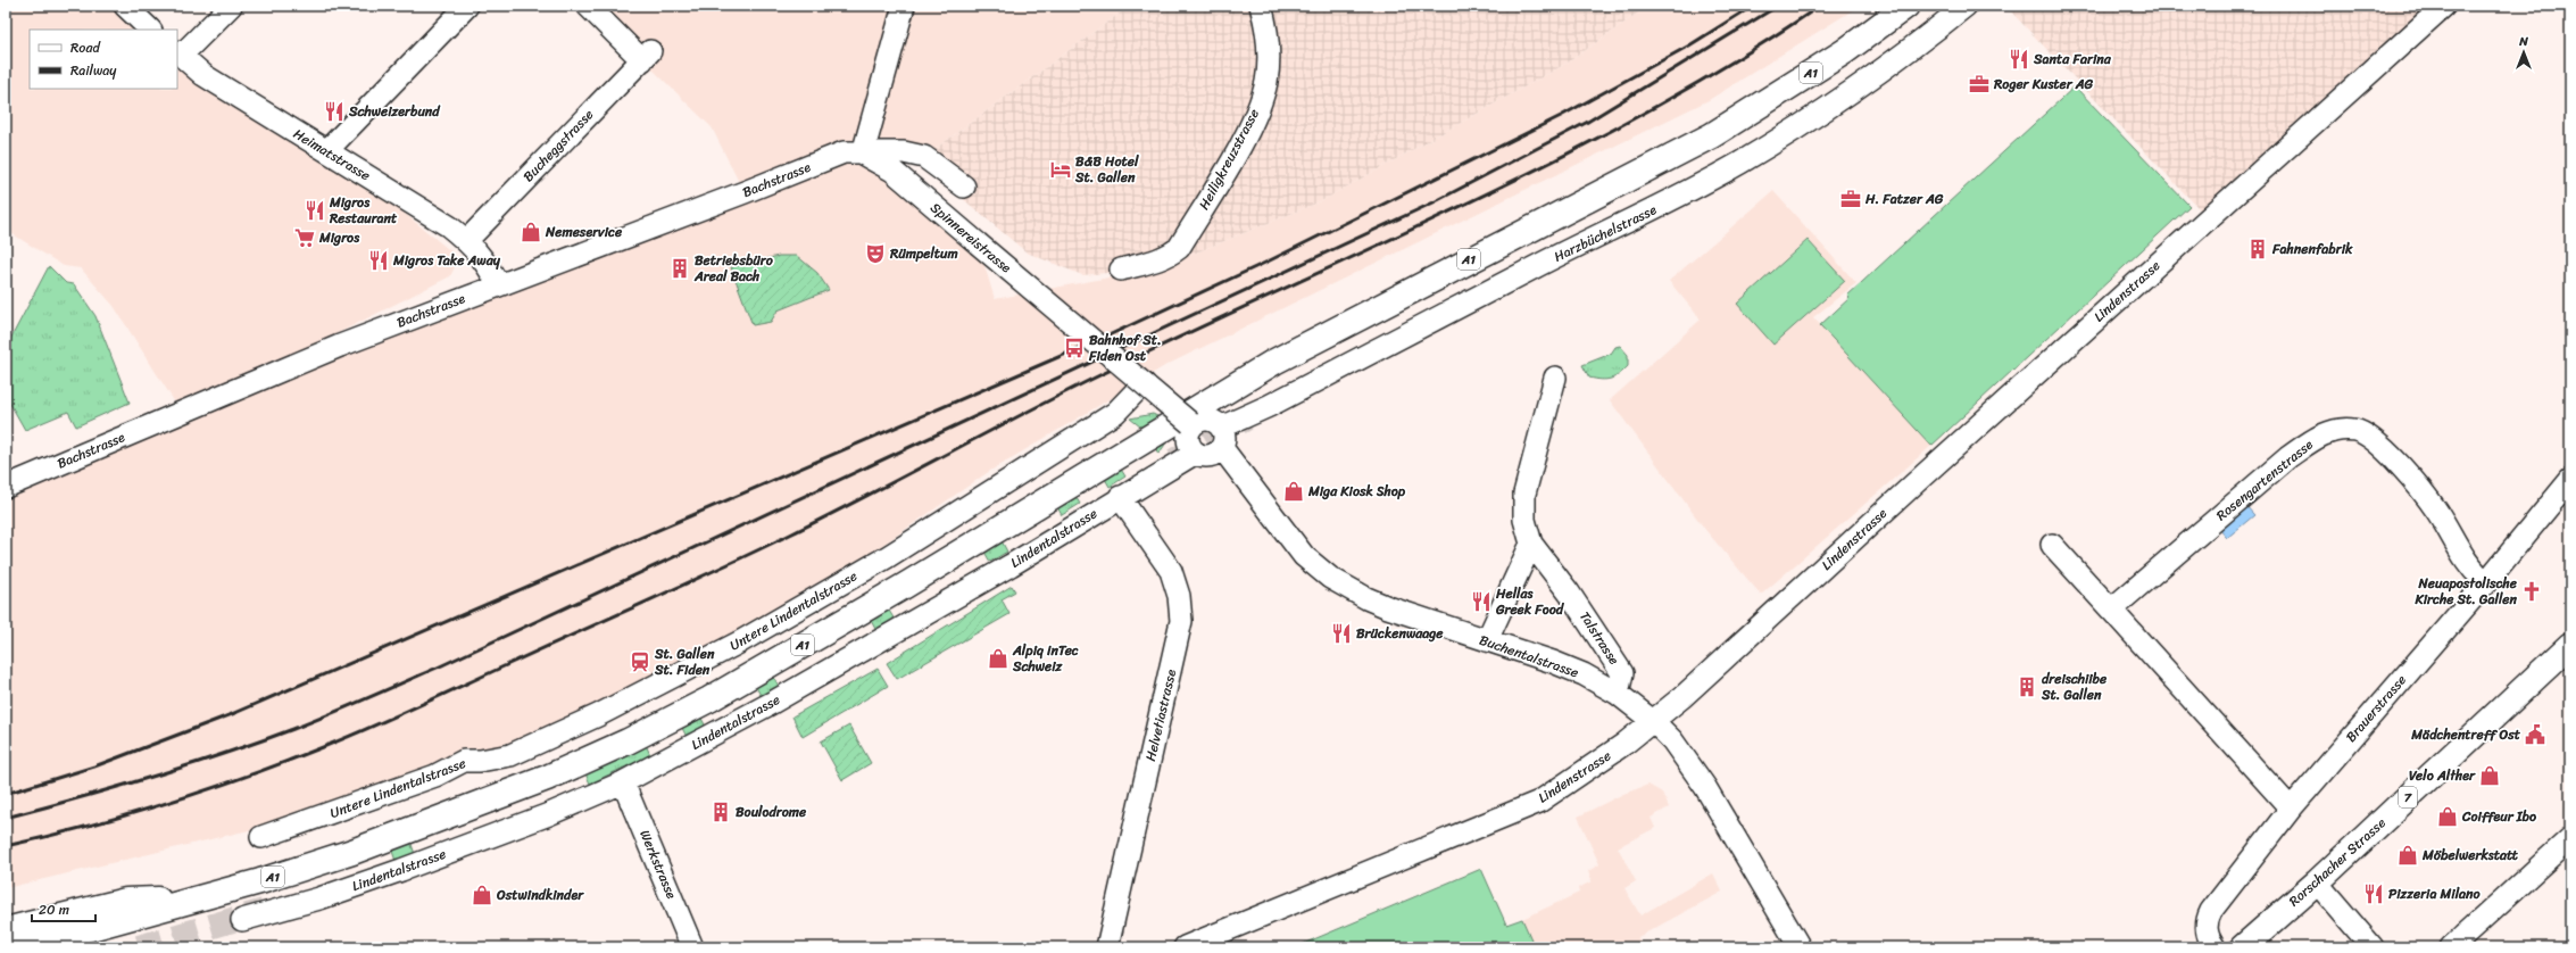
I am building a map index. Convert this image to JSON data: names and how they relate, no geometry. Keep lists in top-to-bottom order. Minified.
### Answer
{"streets":{"main road":["A1","7","Rorschacher Strasse"],"street":["Bucheggstrasse","Heimatstrasse","Heiligkreuzstrasse","Bachstrasse","Harzbüchelstrasse","Spinnereistrasse","Lindenstrasse","Rosengartenstrasse","Lindentalstrasse","Untere Lindentalstrasse","Talstrasse","Buchentalstrasse","Brauerstrasse","Helvetiastrasse","Werkstrasse"]},"crossings":[["Bucheggstrasse","Heimatstrasse"],["Heimatstrasse","Bachstrasse"],["Bachstrasse","Spinnereistrasse"],["Harzbüchelstrasse","Spinnereistrasse"],["Harzbüchelstrasse","Lindentalstrasse"],["Harzbüchelstrasse","Buchentalstrasse"],["Spinnereistrasse","Lindentalstrasse"],["Spinnereistrasse","Untere Lindentalstrasse"],["Spinnereistrasse","Buchentalstrasse"],["Lindenstrasse","Buchentalstrasse"],["Rosengartenstrasse","Brauerstrasse"],["Lindentalstrasse","Buchentalstrasse"],["Lindentalstrasse","Helvetiastrasse"],["Lindentalstrasse","Werkstrasse"],["Talstrasse","Buchentalstrasse"]],"places":{"restaurant":["Santa Farina","Schweizerbund","Migros Restaurant","Migros Take Away","Hellas Greek Food","Brückenwaage","Pizzeria Milano"],"office":["Roger Kuster AG","H. Fatzer AG"],"hotel":["B&B Hotel St. Gallen"],"shop":["Nemeservice","Miga Kiosk Shop","Alpiq InTec Schweiz","Velo Alther","Coiffeur Ibo","Möbelwerkstatt","Ostwindkinder"],"supermarket":["Migros"],"building":["Fahnenfabrik","Betriebsbüro Areal Bach","dreischiibe St. Gallen","Boulodrome"],"theatre":["Rümpeltum"],"bus stop":["Bahnhof St. Fiden Ost"],"church":["Neuapostolische Kirche St. Gallen"],"station":["St. Gallen St. Fiden"],"public building":["Mädchentreff Ost"]},"legend":["Road","Railway"],"scale_bar":"20 m","north":"top"}
